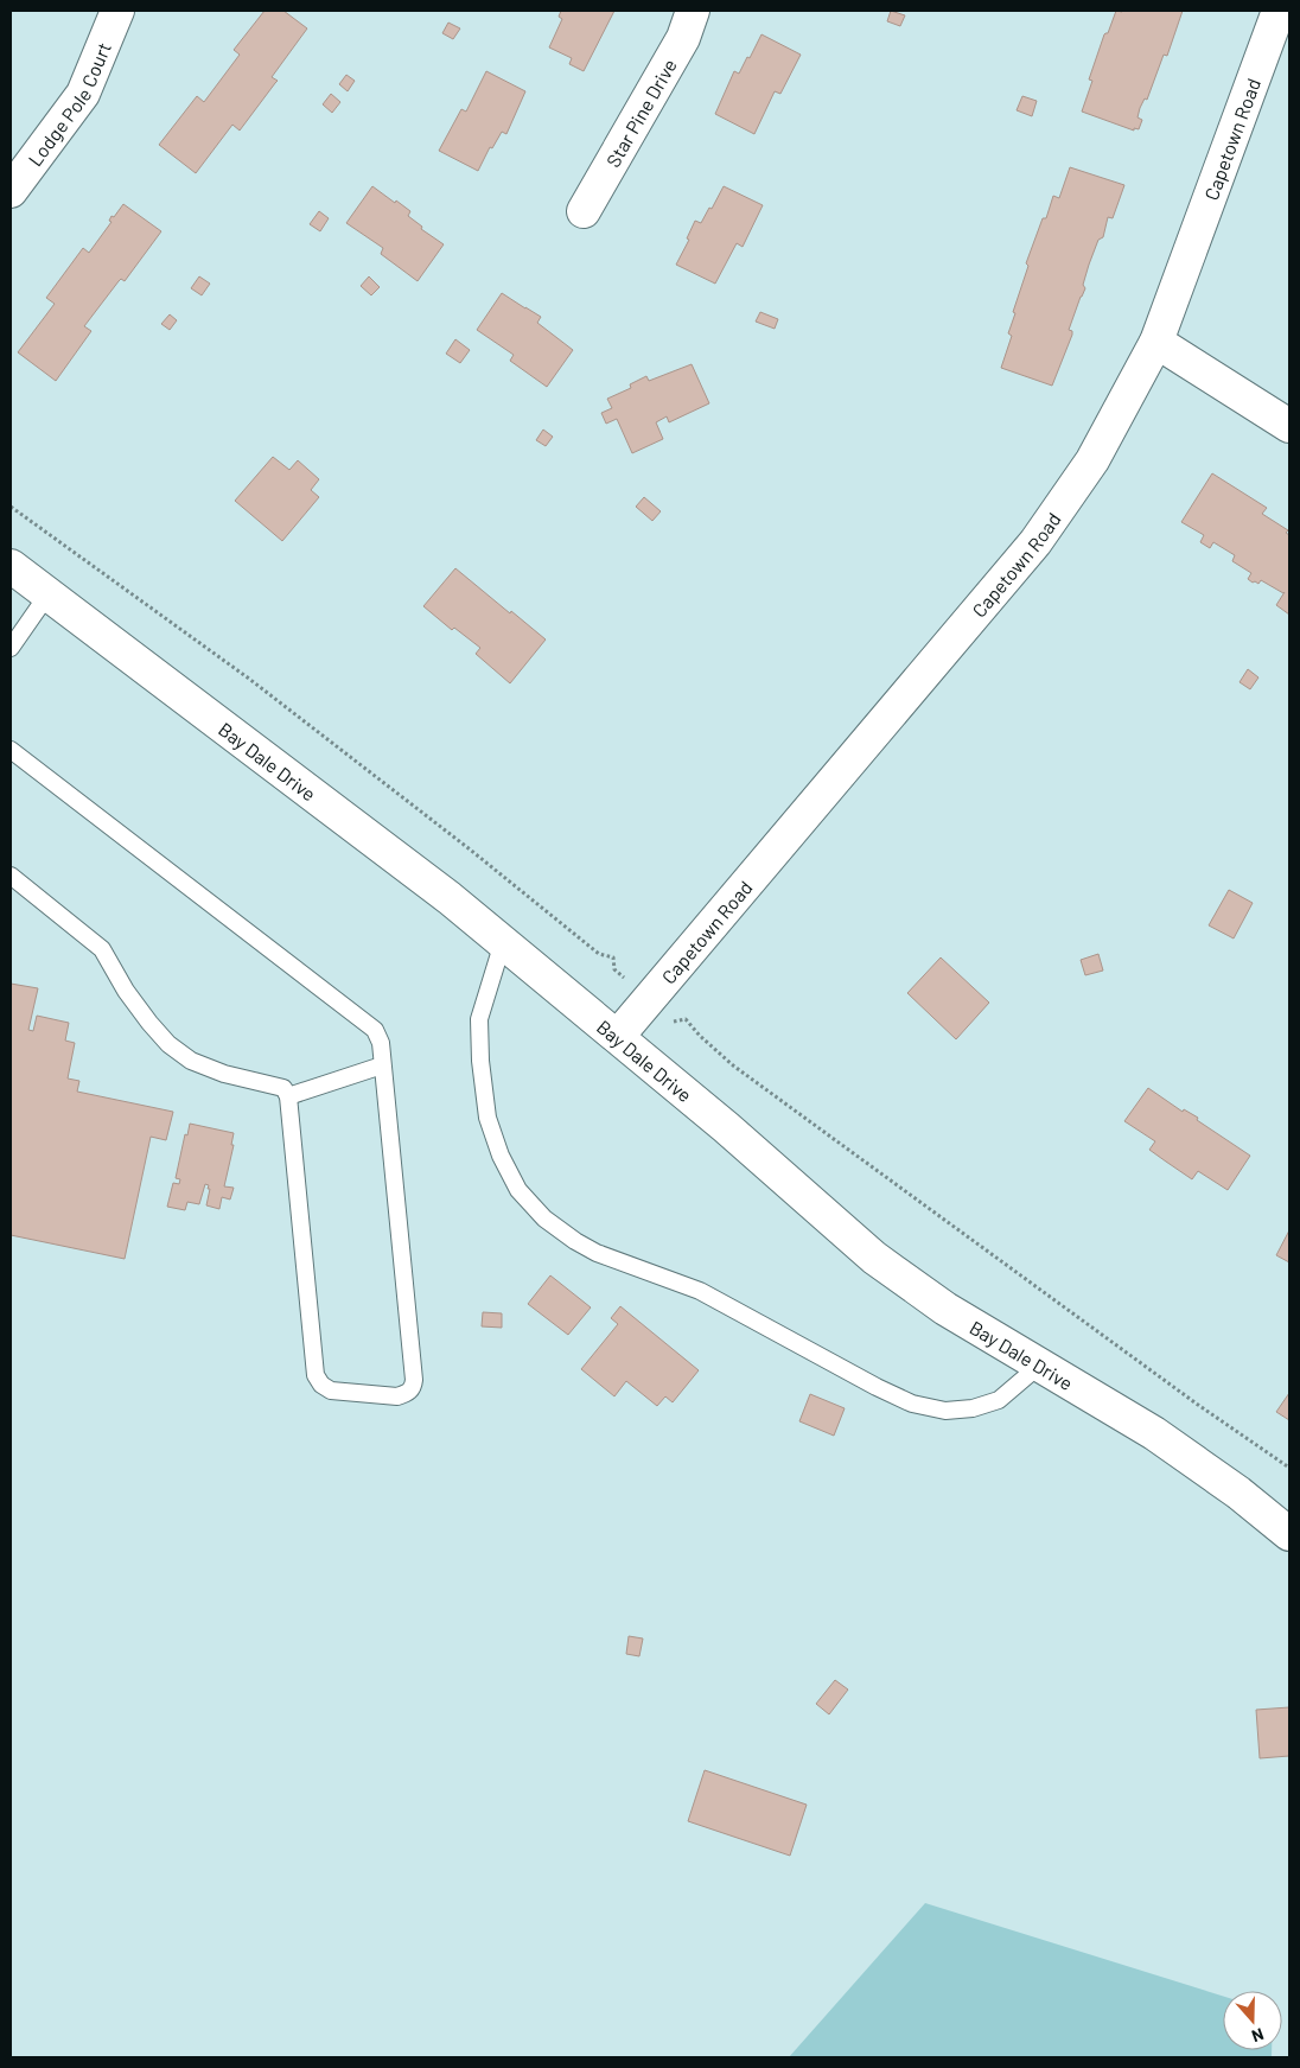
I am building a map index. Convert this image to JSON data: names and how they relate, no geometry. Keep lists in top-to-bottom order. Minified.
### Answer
{"streets":{"street":["Lodge Pole Court","Star Pine Drive","Capetown Road","Bay Dale Drive"]},"crossings":[["Capetown Road","Bay Dale Drive"]],"north":"bottom"}
